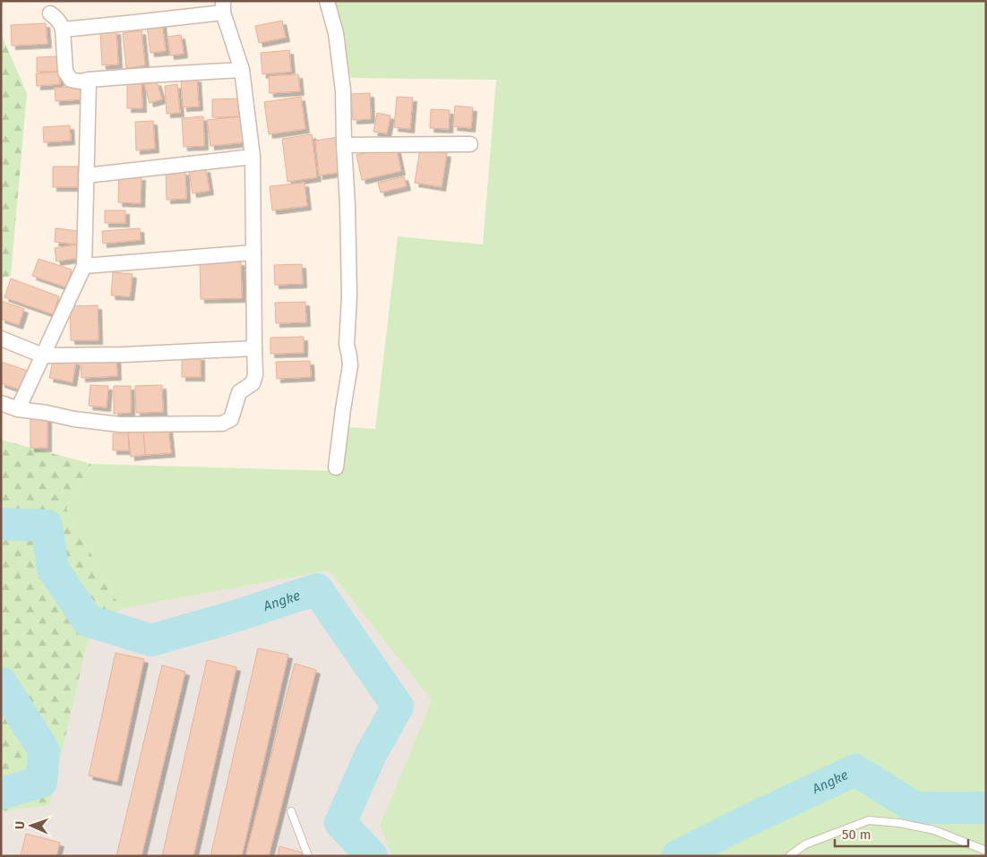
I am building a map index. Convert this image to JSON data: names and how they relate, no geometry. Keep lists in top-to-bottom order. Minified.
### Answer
{"water":["Angke"],"scale_bar":"50 m","north":"left"}
